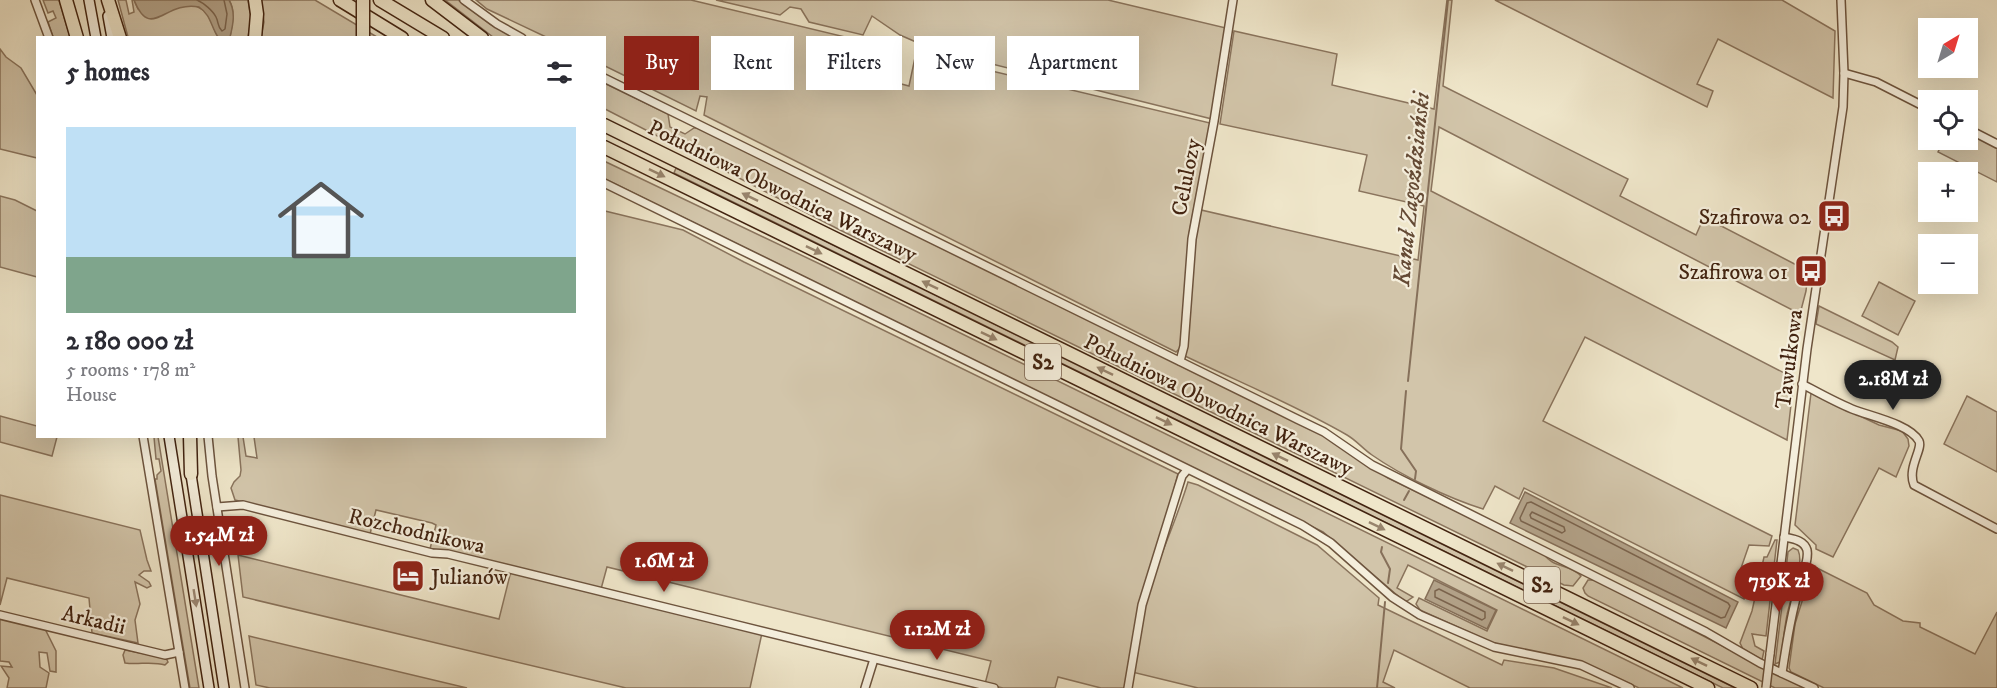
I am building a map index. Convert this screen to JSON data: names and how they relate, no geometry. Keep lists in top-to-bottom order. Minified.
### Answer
{"streets":{"highway":["Południowa Obwodnica Warszawy","S2"],"street":["Celulozy","Tawułkowa","Rozchodnikowa","Arkadii"]},"water":["Kanał Zagoździański"],"places":{"bus stop":["Szafirowa 02","Szafirowa 01"],"hotel":["Julianów"]},"north":"top right","page":{"map_buttons":["+","−"],"chip":["Buy","Rent","Filters","New","Apartment"],"heading":"5 homes","list":[{"name":"2 180 000 zł","note":"5 rooms · 178 m² · House"}],"price":["2.18M zł","1.54M zł","1.6M zł","719K zł","1.12M zł"]}}
